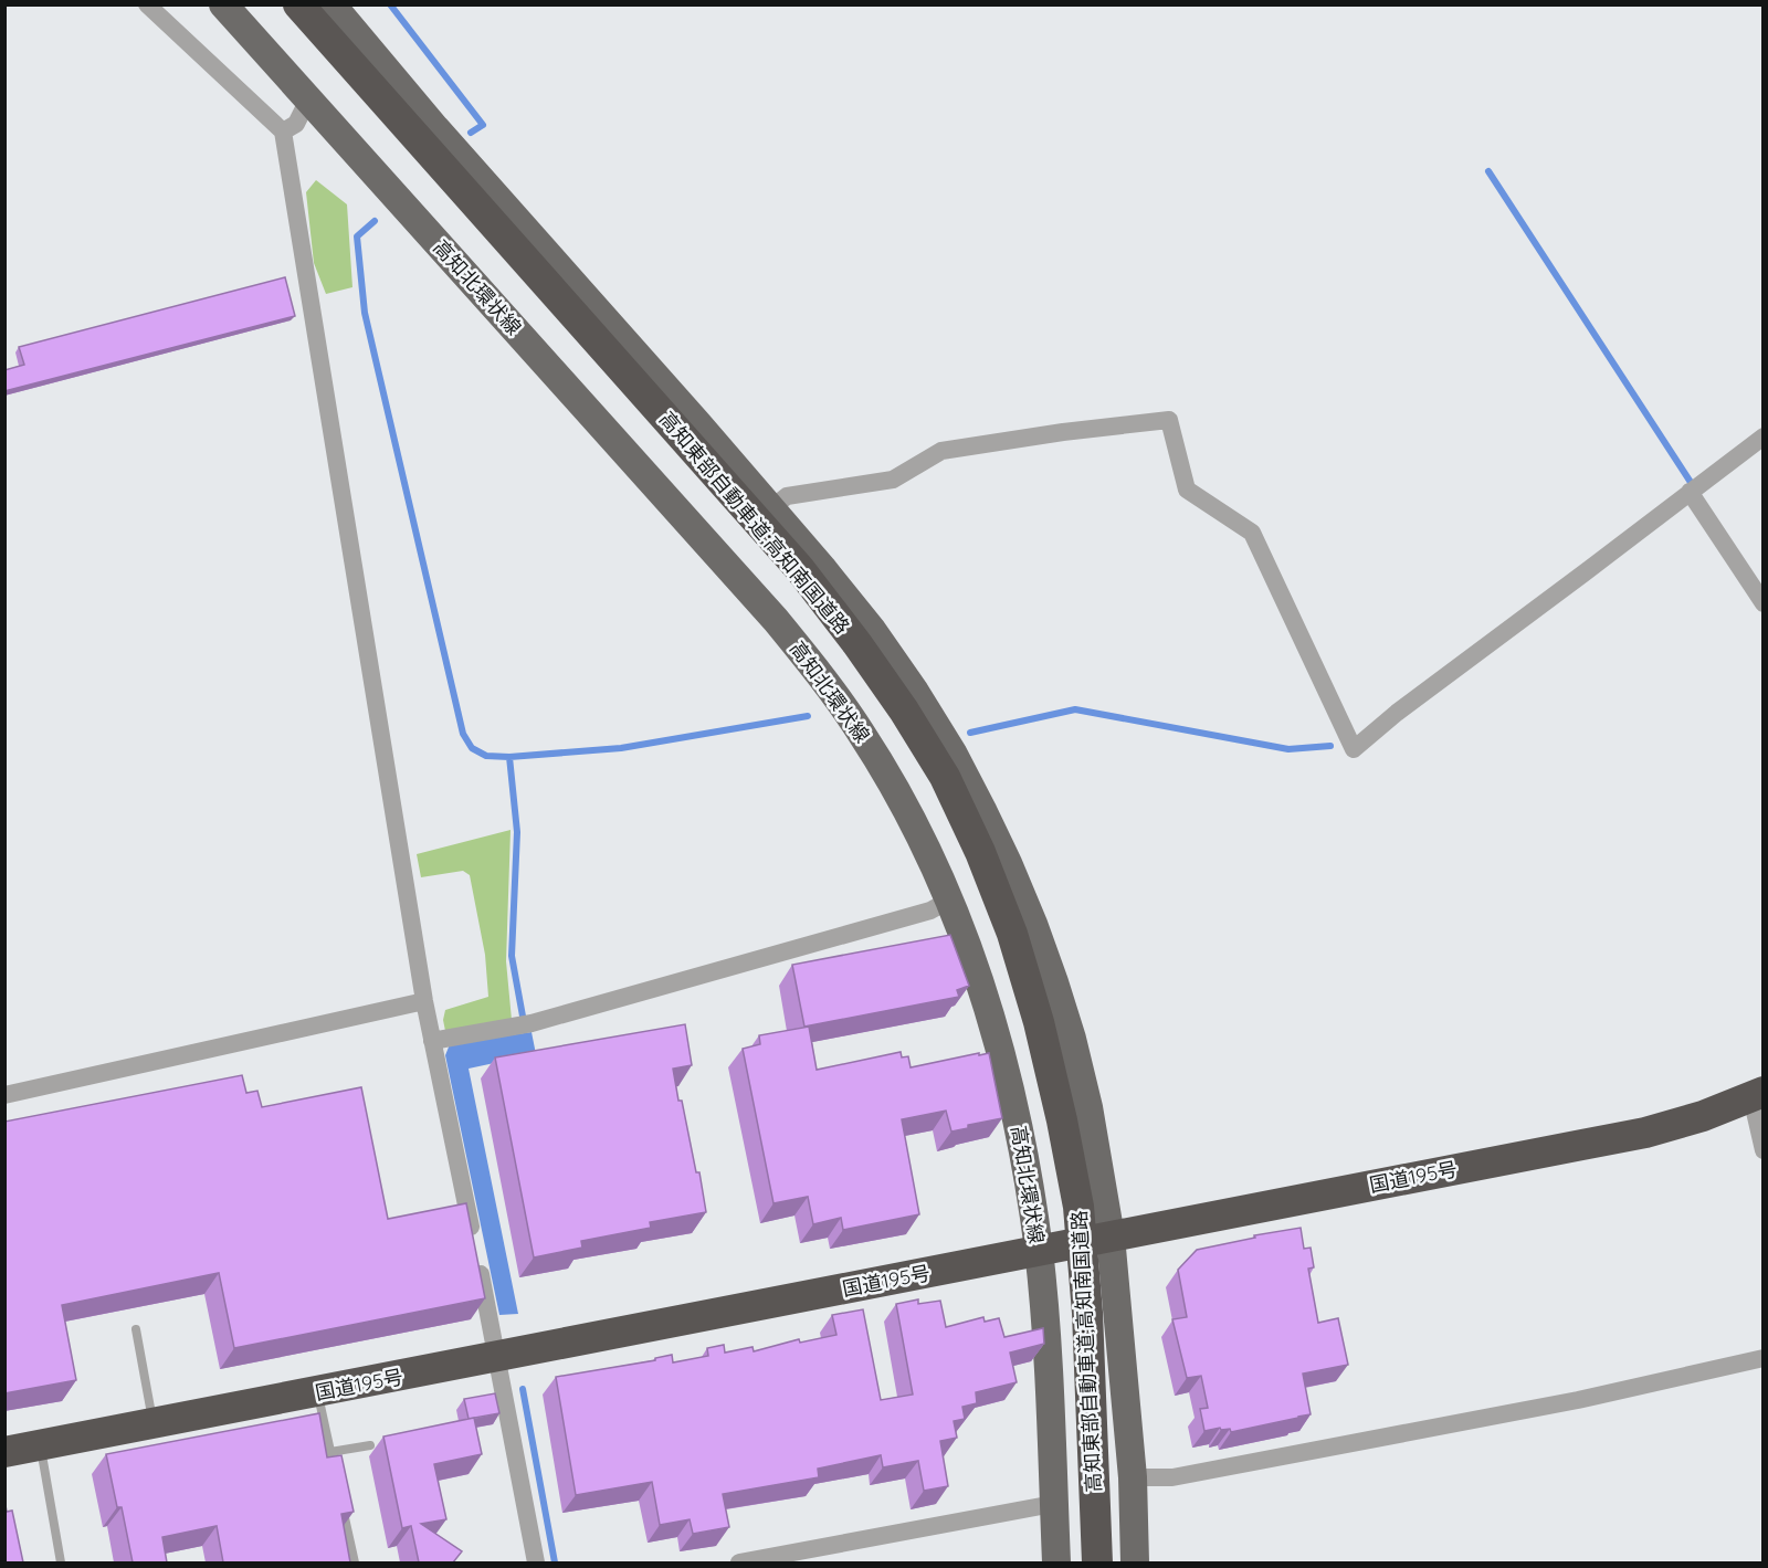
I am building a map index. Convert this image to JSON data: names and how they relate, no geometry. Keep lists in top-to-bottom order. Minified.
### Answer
{"streets":{"highway":["高知東部自動車道;高知南国道路","国道195号"],"main road":["高知北環状線"]},"crossings":[["高知北環状線","国道195号"]]}
